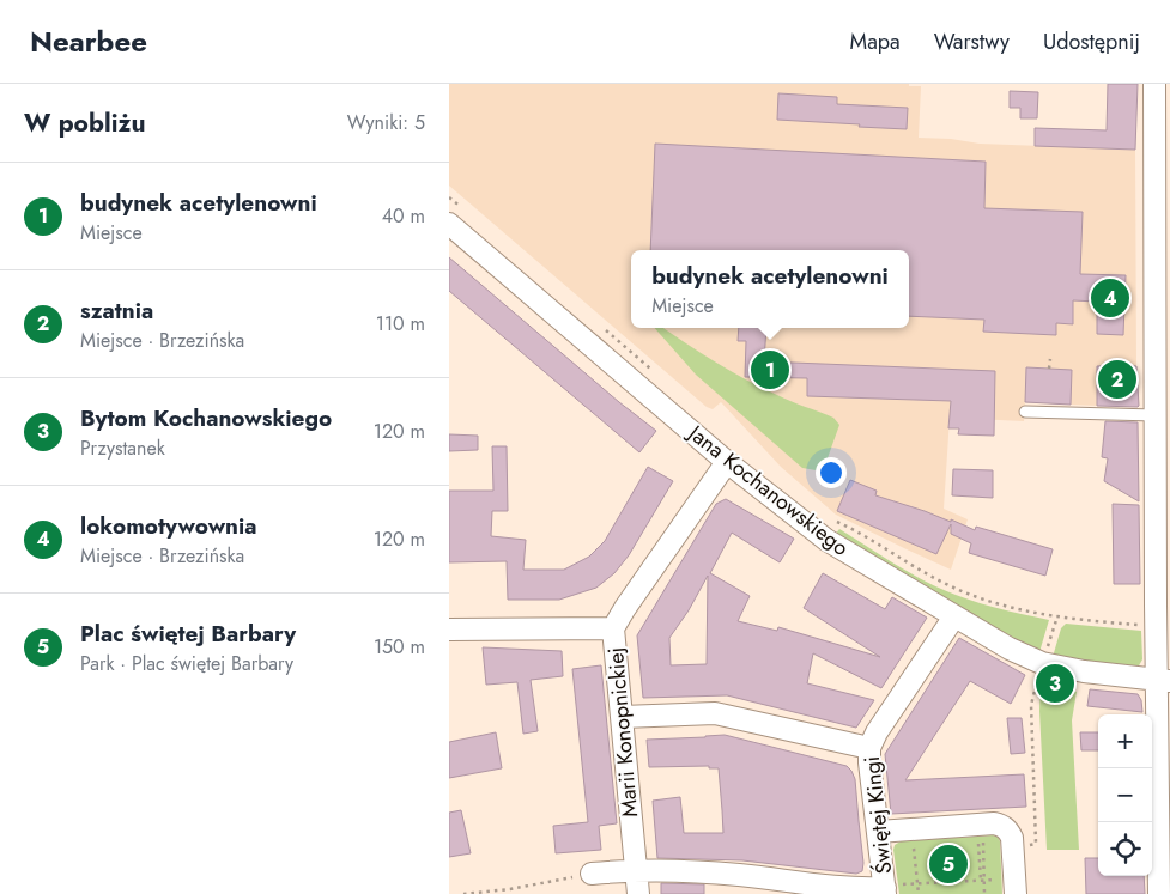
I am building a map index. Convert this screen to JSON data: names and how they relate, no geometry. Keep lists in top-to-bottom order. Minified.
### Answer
{"streets":{"street":["Jana Kochanowskiego","Marii Konopnickiej","Świętej Kingi"]},"crossings":[["Jana Kochanowskiego","Marii Konopnickiej"],["Jana Kochanowskiego","Świętej Kingi"]],"page":{"header":"Nearbee","nav":["Mapa","Warstwy","Udostępnij"],"heading":["W pobliżu","Wyniki: 5"],"list":[{"mark":"1","name":"budynek acetylenowni","note":"Miejsce","value":"40 m"},{"mark":"2","name":"szatnia","note":"Miejsce · Brzezińska","value":"110 m"},{"mark":"3","name":"Bytom Kochanowskiego","note":"Przystanek","value":"120 m"},{"mark":"4","name":"lokomotywownia","note":"Miejsce · Brzezińska","value":"120 m"},{"mark":"5","name":"Plac świętej Barbary","note":"Park · Plac świętej Barbary","value":"150 m"}],"popup":["budynek acetylenowni","Miejsce"],"pins":["4","1","2","3","5"],"map_buttons":["+","−"]}}
